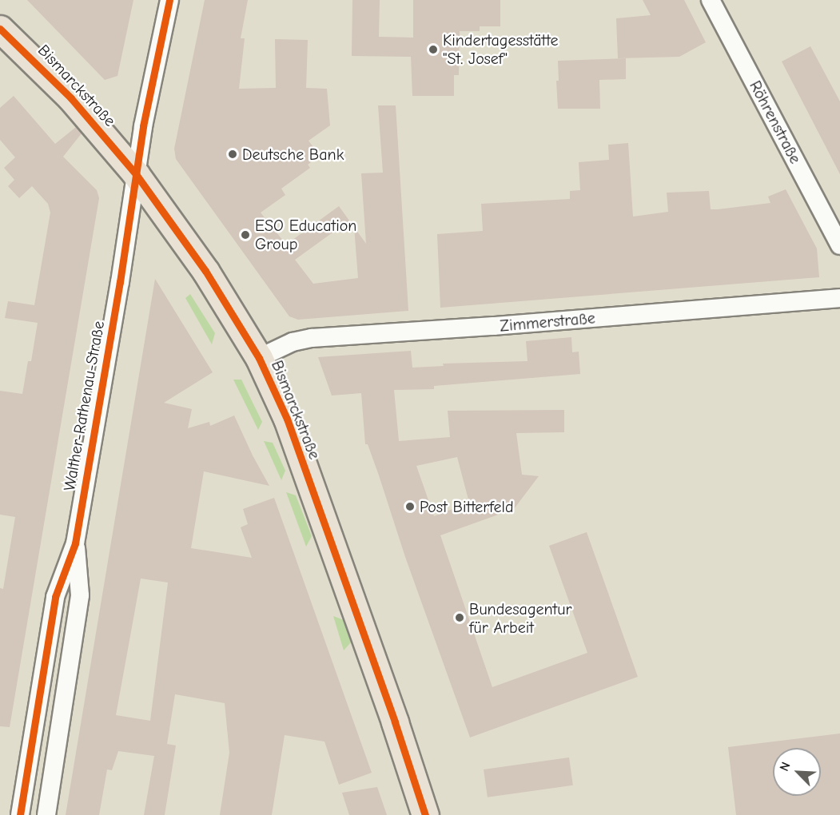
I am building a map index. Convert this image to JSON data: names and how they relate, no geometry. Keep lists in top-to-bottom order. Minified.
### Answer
{"streets":{"main road":["Bismarckstraße"],"street":["Röhrenstraße","Zimmerstraße","Walther-Rathenau-Straße"]},"crossings":[["Bismarckstraße","Zimmerstraße"],["Bismarckstraße","Walther-Rathenau-Straße"]],"places":["Kindertagesstätte \"St. Josef\"","Deutsche Bank","ESO Education Group","Post Bitterfeld","Bundesagentur für Arbeit"],"north":"top left"}
